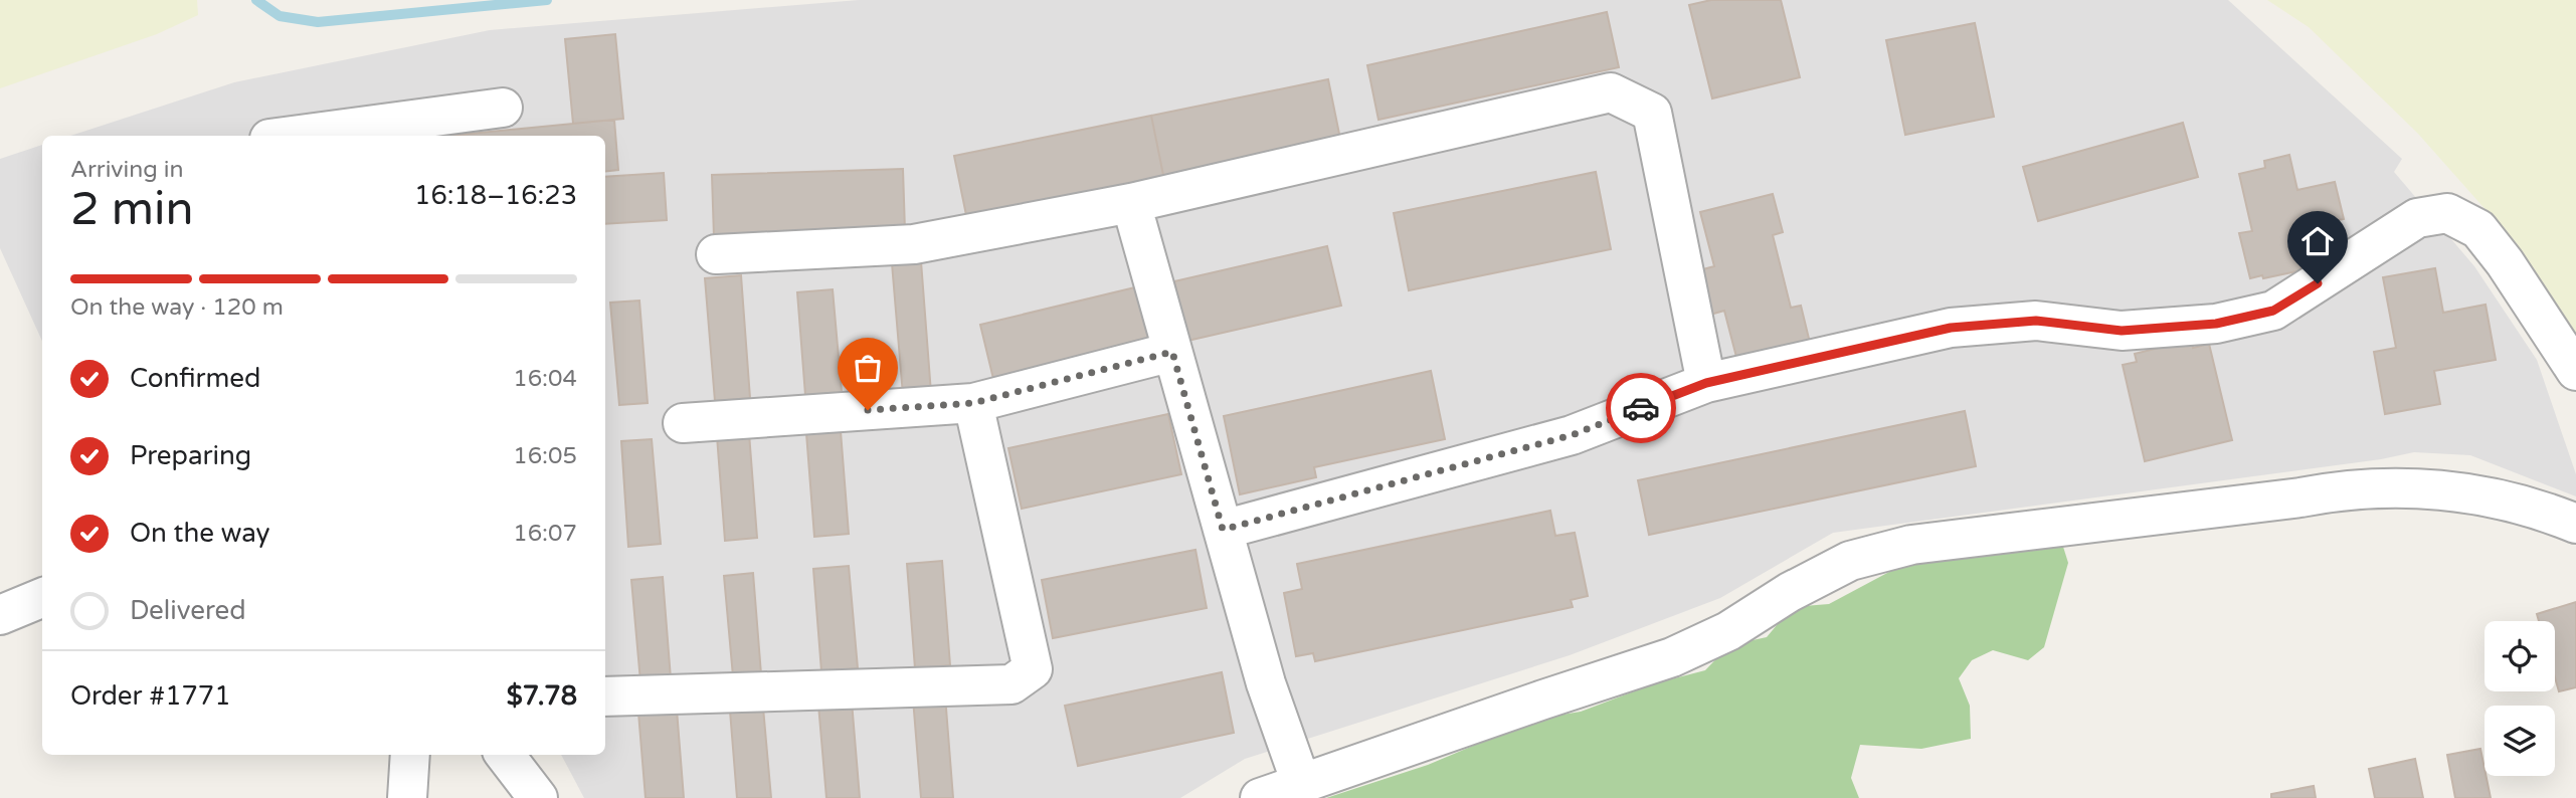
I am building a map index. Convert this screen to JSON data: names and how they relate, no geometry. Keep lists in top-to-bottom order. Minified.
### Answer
{"page":{"heading":["2 min","Arriving in","16:18–16:23"],"panel":["Order #1771","$7.78"],"bar":"On the way · 120 m","list":[["Confirmed","16:04"],["Preparing","16:05"],["On the way","16:07"],"Delivered"]}}
